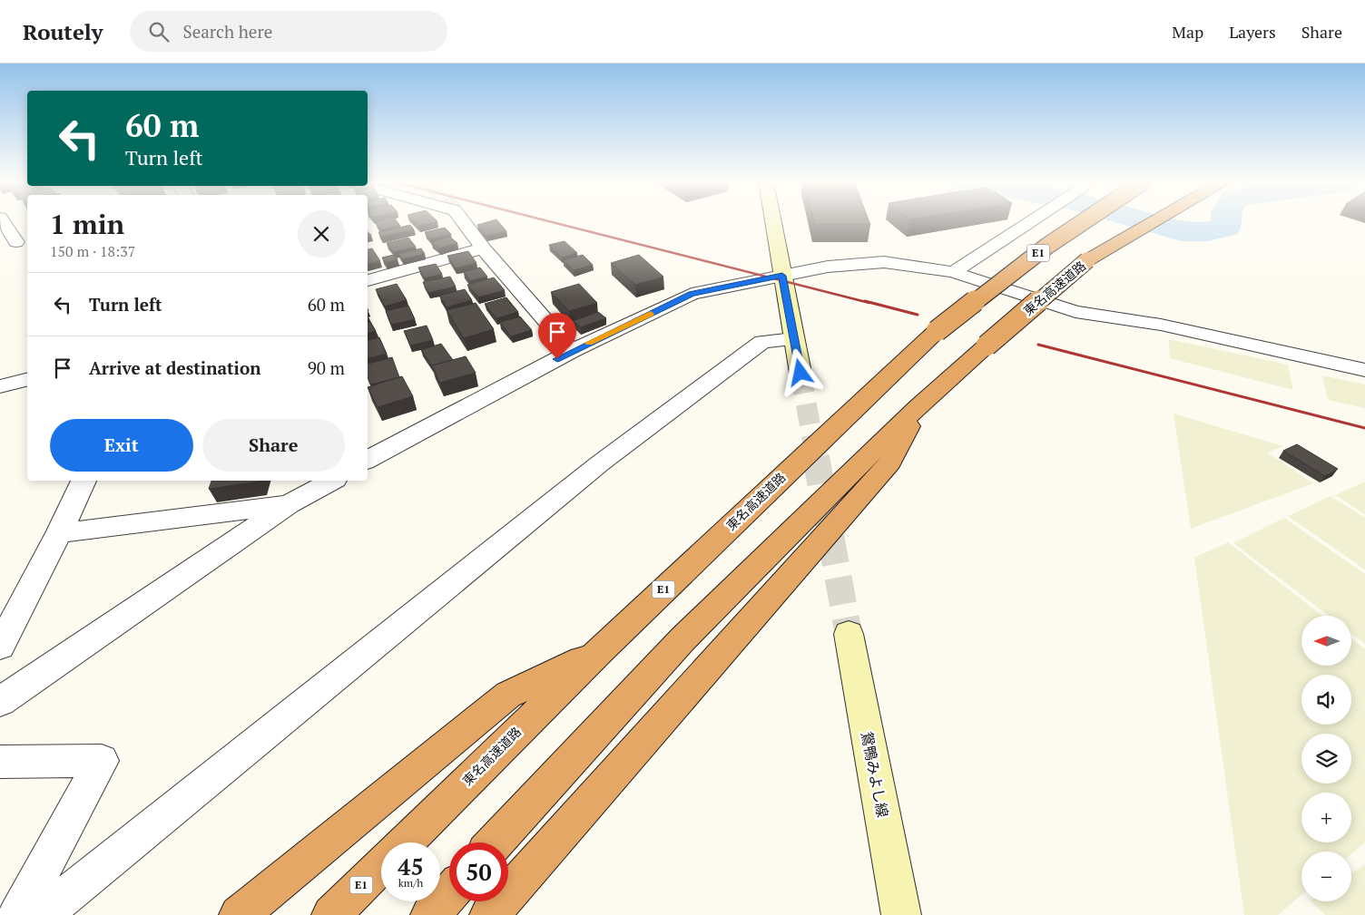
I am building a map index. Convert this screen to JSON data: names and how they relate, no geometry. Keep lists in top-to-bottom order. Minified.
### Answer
{"streets":{"highway":["E1","東名高速道路"],"main road":["鴛鴨みよし線"]},"north":"left","page":{"header":"Routely","search":"Search here","nav":["Map","Layers","Share"],"turn":["60 m","Turn left"],"heading":["1 min","150 m · 18:37"],"list":[{"name":"Turn left","value":"60 m"},{"name":"Arrive at destination","value":"90 m"}],"buttons":["Exit","Share"],"map_buttons":["+","−"],"speed":"45 km/h","limit":"50"}}
